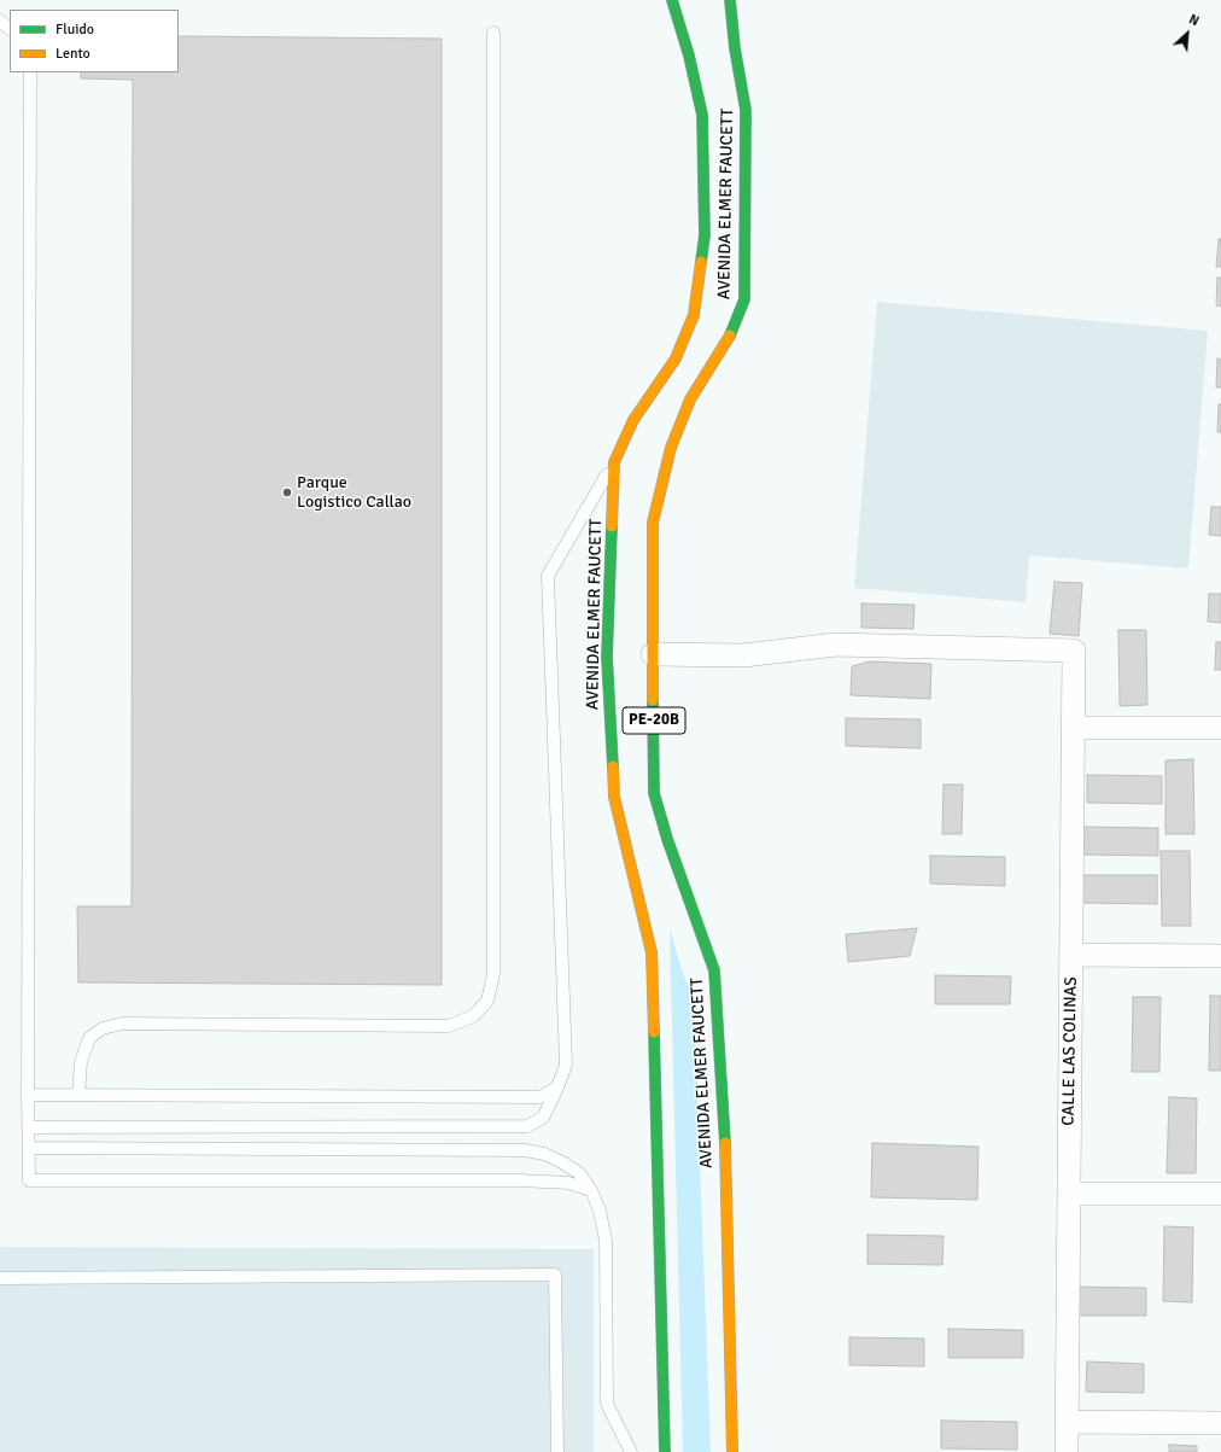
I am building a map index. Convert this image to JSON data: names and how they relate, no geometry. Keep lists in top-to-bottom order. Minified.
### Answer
{"streets":{"highway":["AVENIDA ELMER FAUCETT","PE-20B"],"street":["CALLE LAS COLINAS"]},"crossings":[["AVENIDA ELMER FAUCETT","CALLE LAS COLINAS"]],"places":["Parque Logistico Callao"],"legend":["Fluido","Lento"],"north":"top right"}
